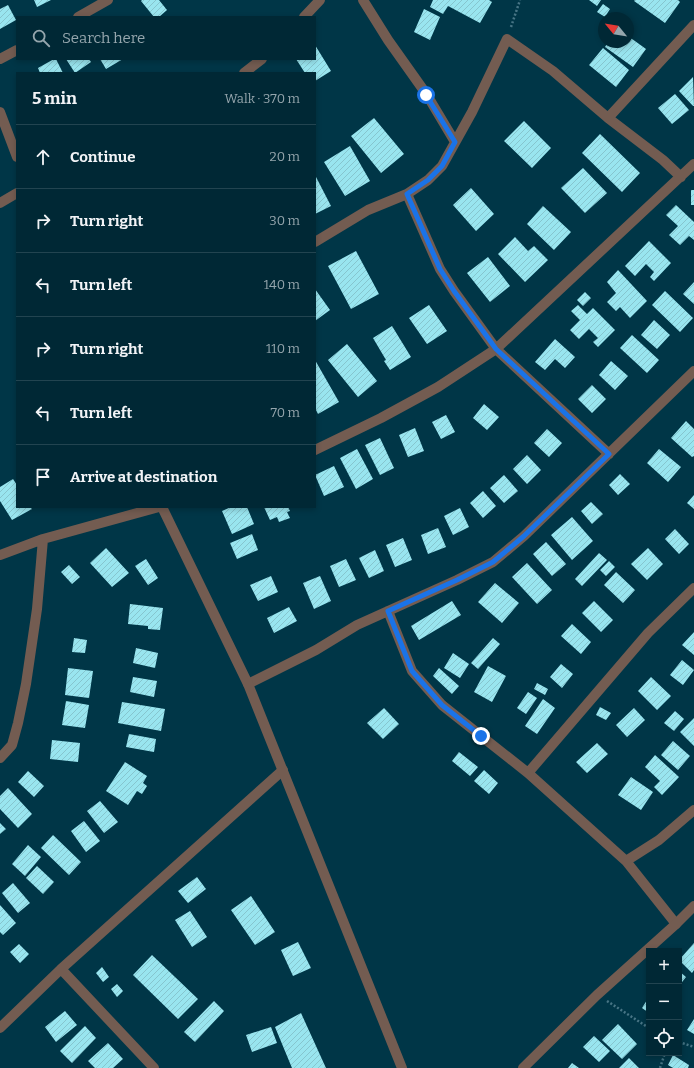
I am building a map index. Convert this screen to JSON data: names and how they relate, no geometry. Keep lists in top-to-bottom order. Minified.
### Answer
{"north":"top left","page":{"search":"Search here","heading":["5 min","Walk · 370 m"],"list":[["Continue","20 m"],["Turn right","30 m"],["Turn left","140 m"],["Turn right","110 m"],["Turn left","70 m"],"Arrive at destination"],"map_buttons":["+","−"]}}
